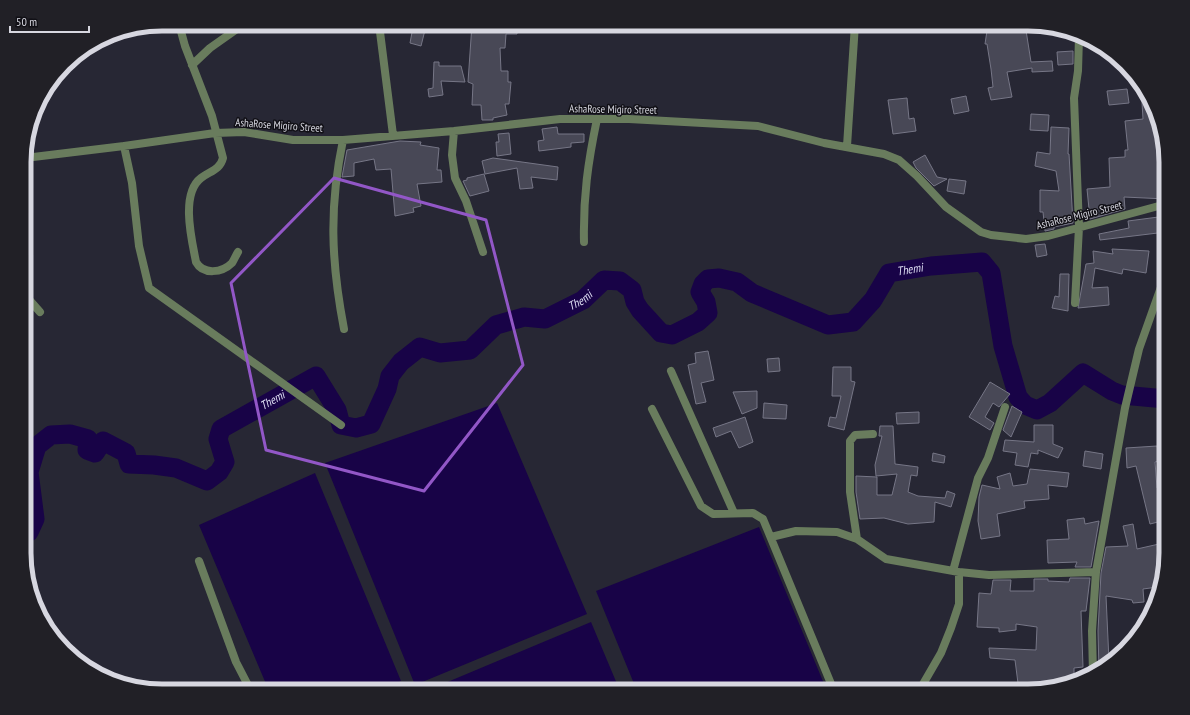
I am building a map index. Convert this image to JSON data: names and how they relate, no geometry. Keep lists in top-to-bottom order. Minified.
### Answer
{"streets":{"street":["AshaRose Migiro Street"]},"water":["Themi"],"scale_bar":"50 m"}
